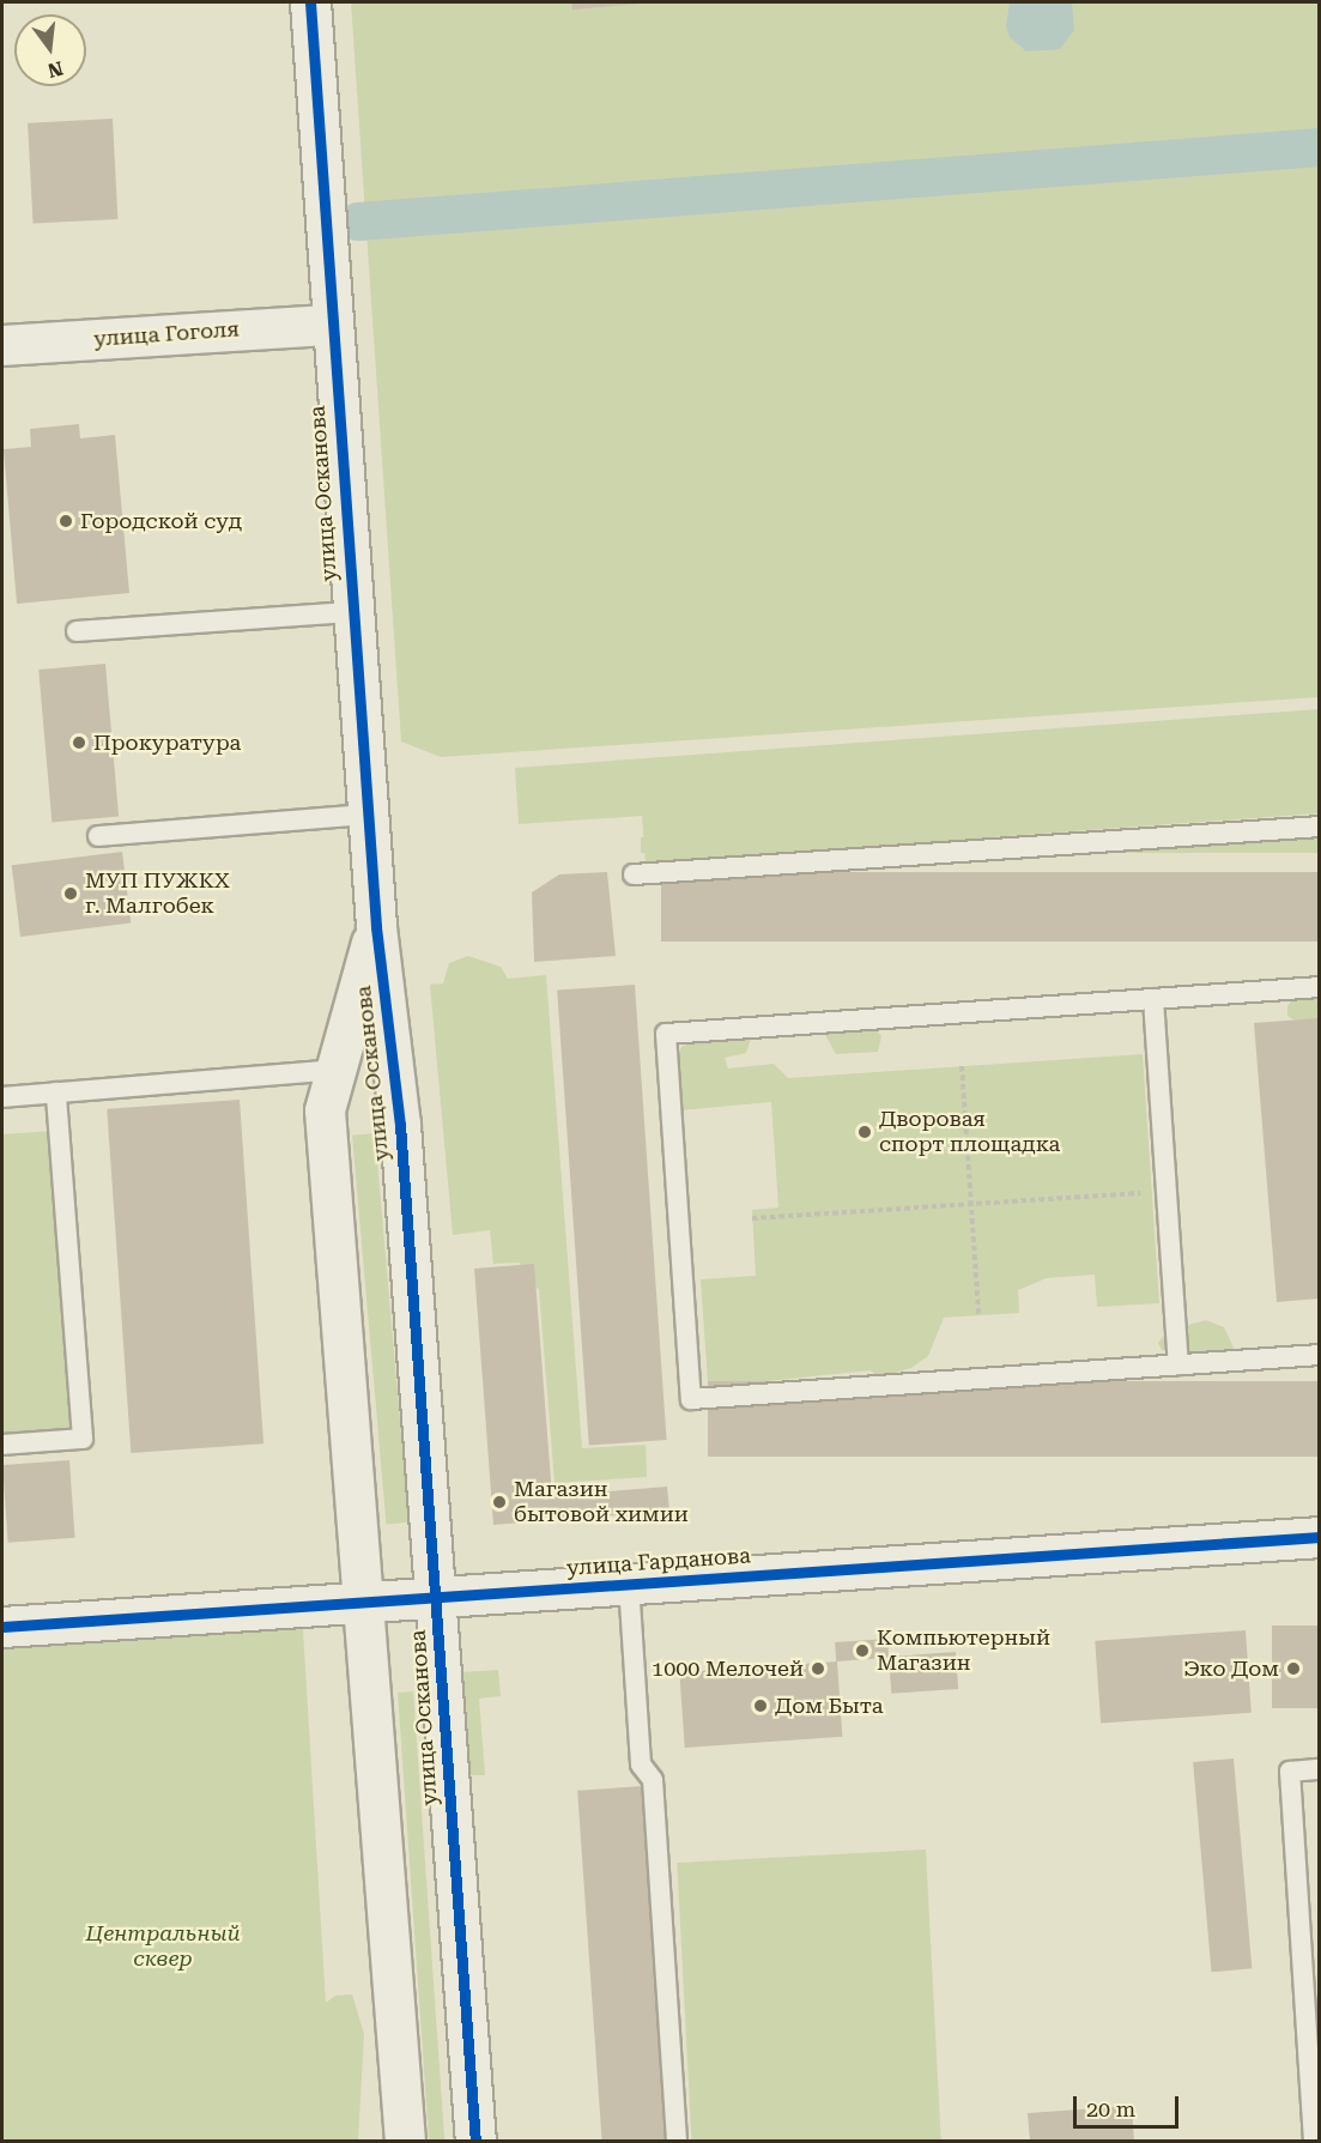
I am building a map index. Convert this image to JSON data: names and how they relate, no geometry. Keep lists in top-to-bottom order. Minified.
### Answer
{"streets":{"street":["улица Гоголя","улица Осканова","улица Гарданова"]},"crossings":[["улица Гоголя","улица Осканова"],["улица Осканова","улица Гарданова"]],"parks":["Центральный сквер"],"places":["Городской суд","Прокуратура","МУП ПУЖКХ г. Малгобек","Дворовая спорт площадка","Магазин бытовой химии","Компьютерный Магазин","1000 Мелочей","Эко Дом","Дом Быта"],"scale_bar":"20 m","north":"bottom"}
